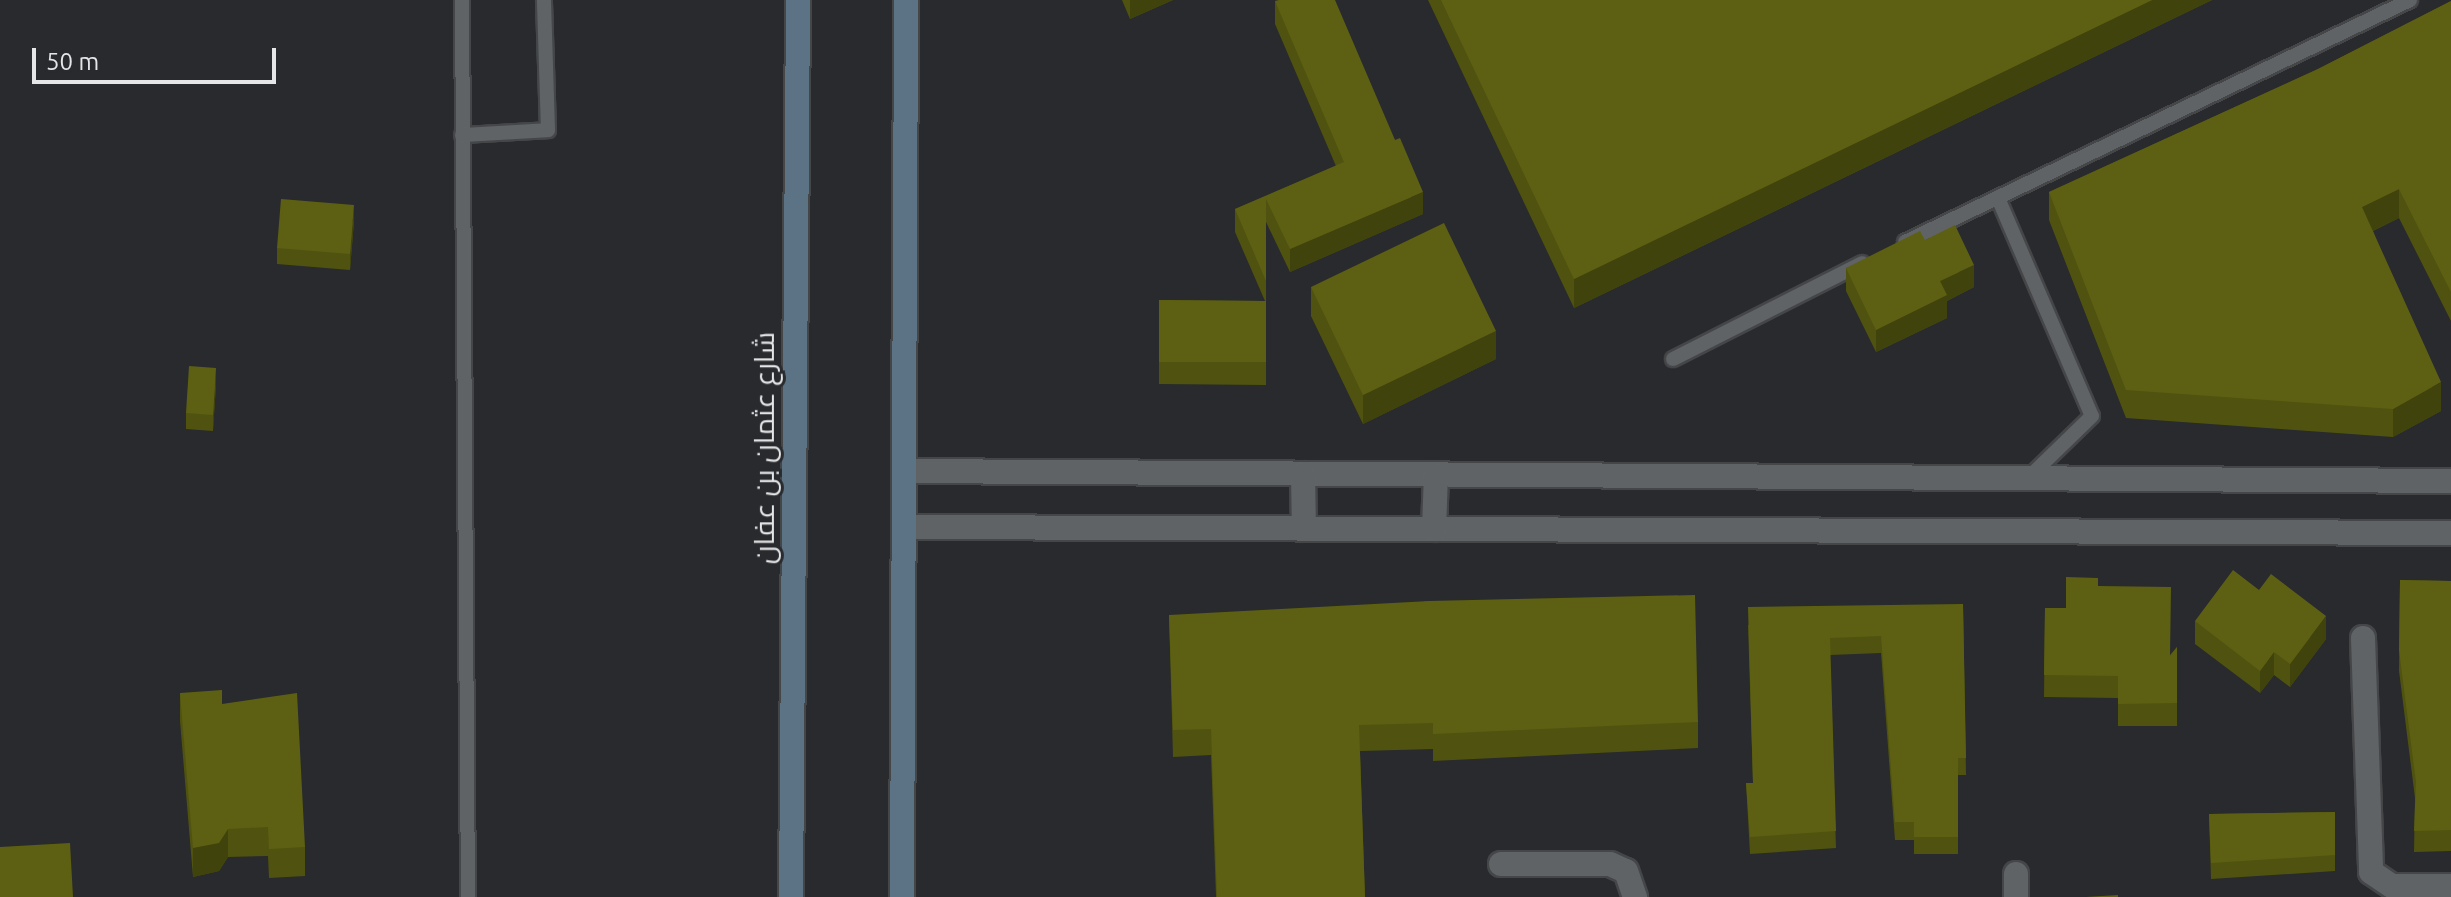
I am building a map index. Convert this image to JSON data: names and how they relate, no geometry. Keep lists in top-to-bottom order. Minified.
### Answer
{"streets":{"main road":["شارع عثمان بن عفان"]},"scale_bar":"50 m"}
